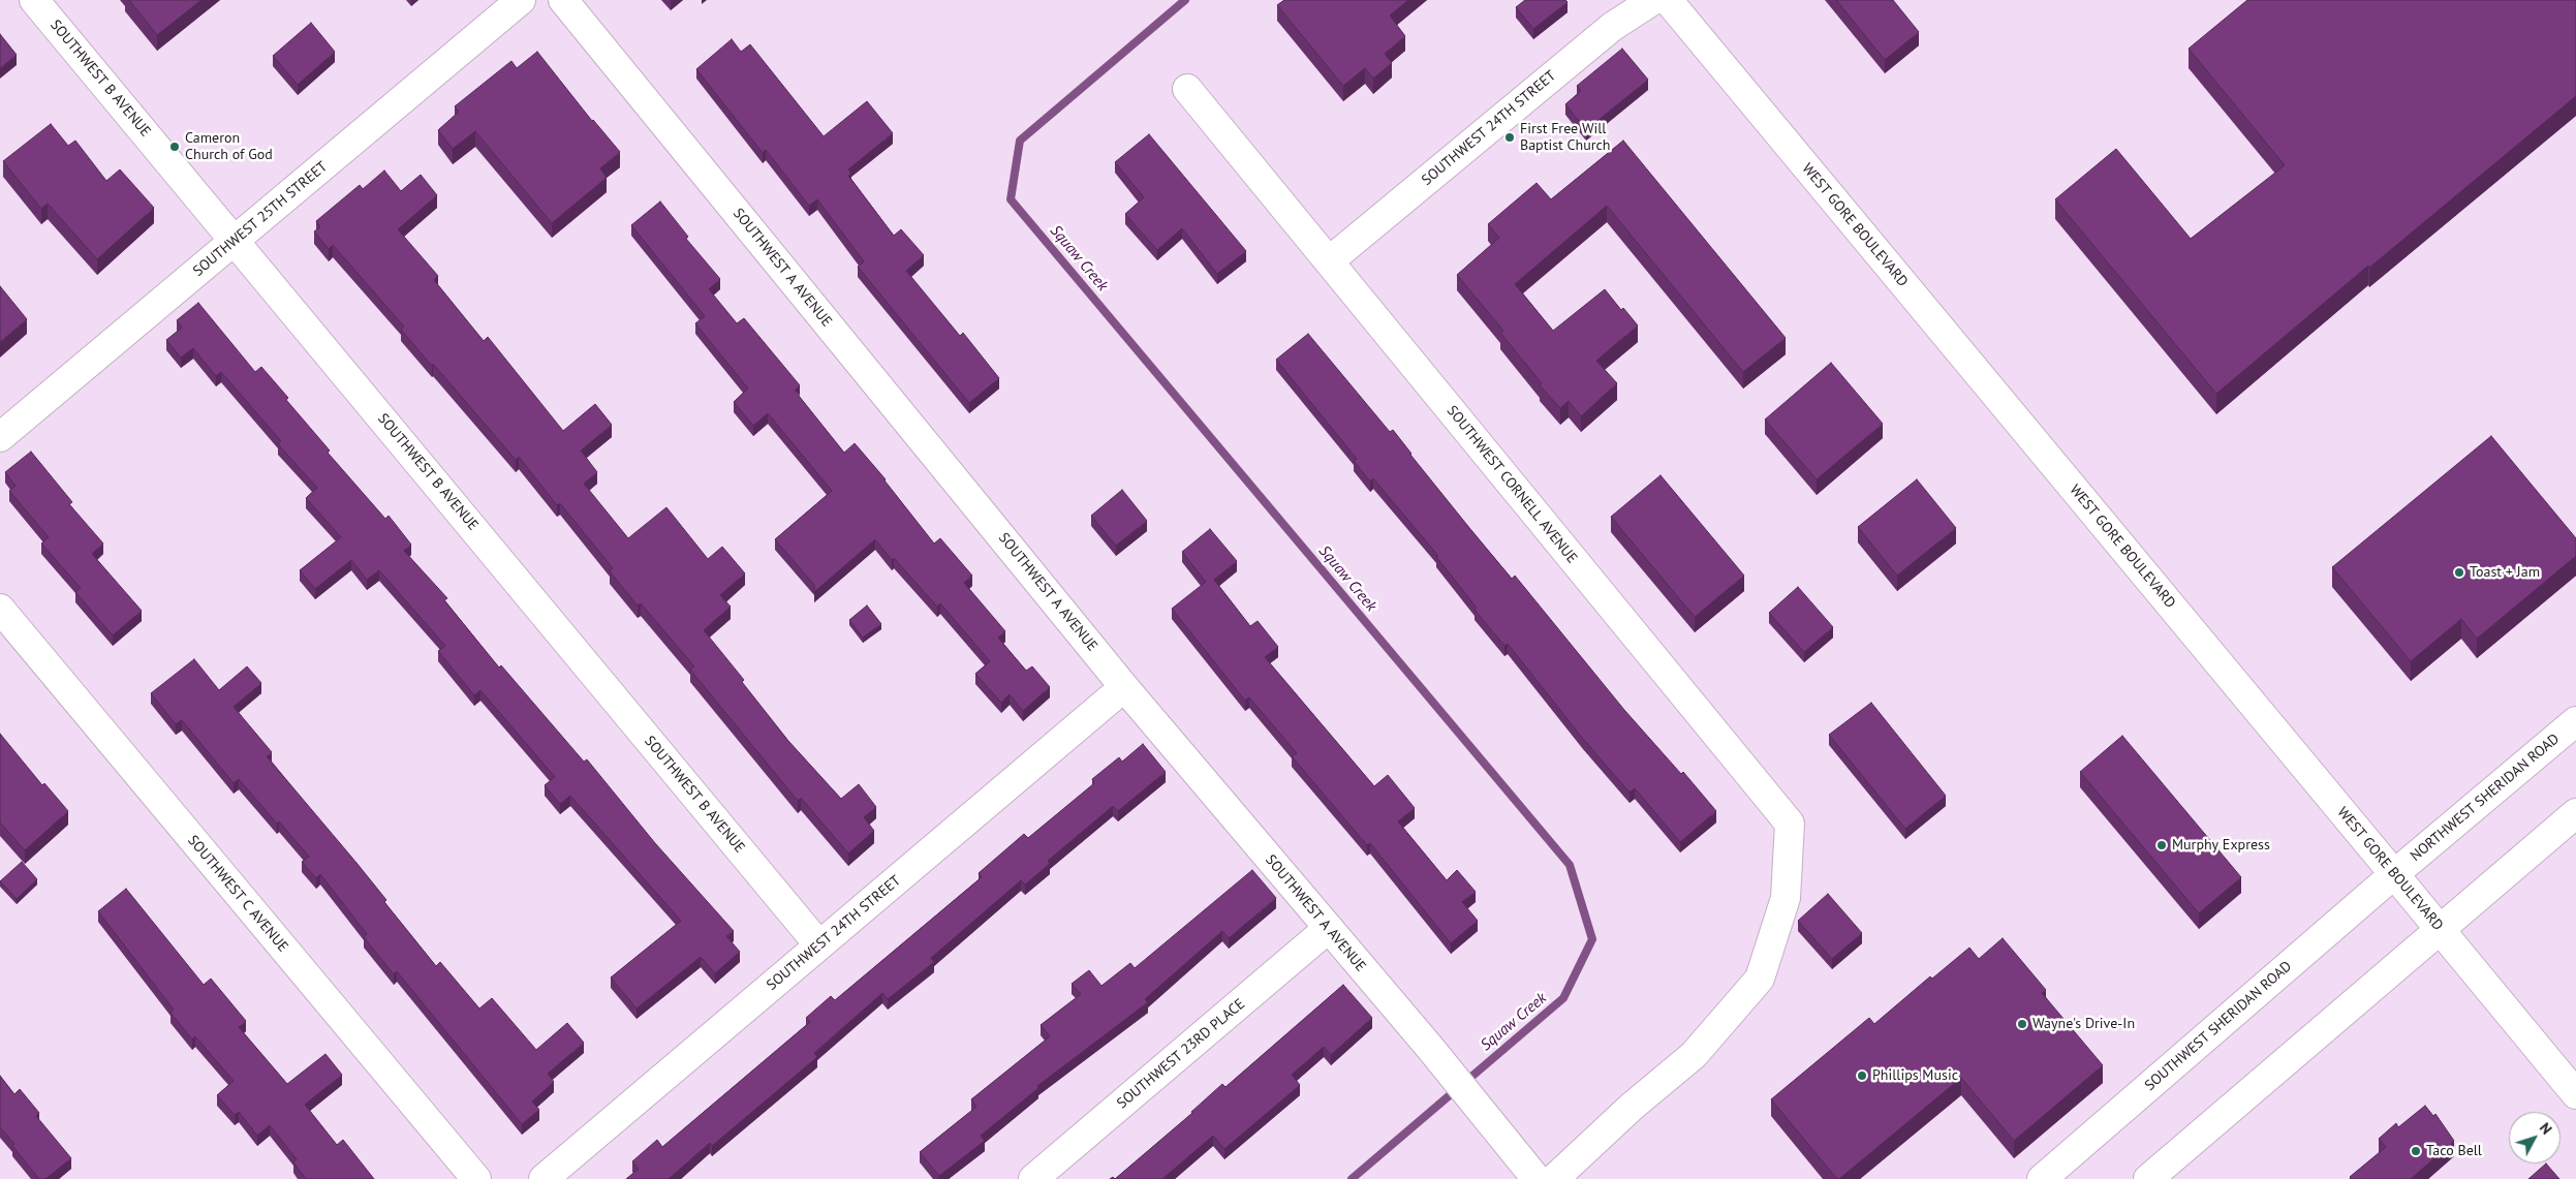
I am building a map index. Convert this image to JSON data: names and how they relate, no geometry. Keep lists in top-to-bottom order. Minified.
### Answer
{"streets":{"street":["SOUTHWEST B AVENUE","SOUTHWEST 24TH STREET","SOUTHWEST 25TH STREET","WEST GORE BOULEVARD","SOUTHWEST A AVENUE","SOUTHWEST CORNELL AVENUE","NORTHWEST SHERIDAN ROAD","SOUTHWEST C AVENUE","SOUTHWEST SHERIDAN ROAD","SOUTHWEST 23RD PLACE"]},"crossings":[["SOUTHWEST B AVENUE","SOUTHWEST 24TH STREET"],["SOUTHWEST B AVENUE","SOUTHWEST 25TH STREET"],["SOUTHWEST 24TH STREET","SOUTHWEST A AVENUE"],["SOUTHWEST 24TH STREET","SOUTHWEST CORNELL AVENUE"],["WEST GORE BOULEVARD","NORTHWEST SHERIDAN ROAD"],["WEST GORE BOULEVARD","SOUTHWEST SHERIDAN ROAD"],["SOUTHWEST A AVENUE","SOUTHWEST 23RD PLACE"],["NORTHWEST SHERIDAN ROAD","SOUTHWEST SHERIDAN ROAD"]],"water":["Squaw Creek"],"places":["First Free Will Baptist Church","Cameron Church of God","Toast + Jam","Murphy Express","Wayne's Drive-In","Phillips Music","Taco Bell"],"north":"top right"}
